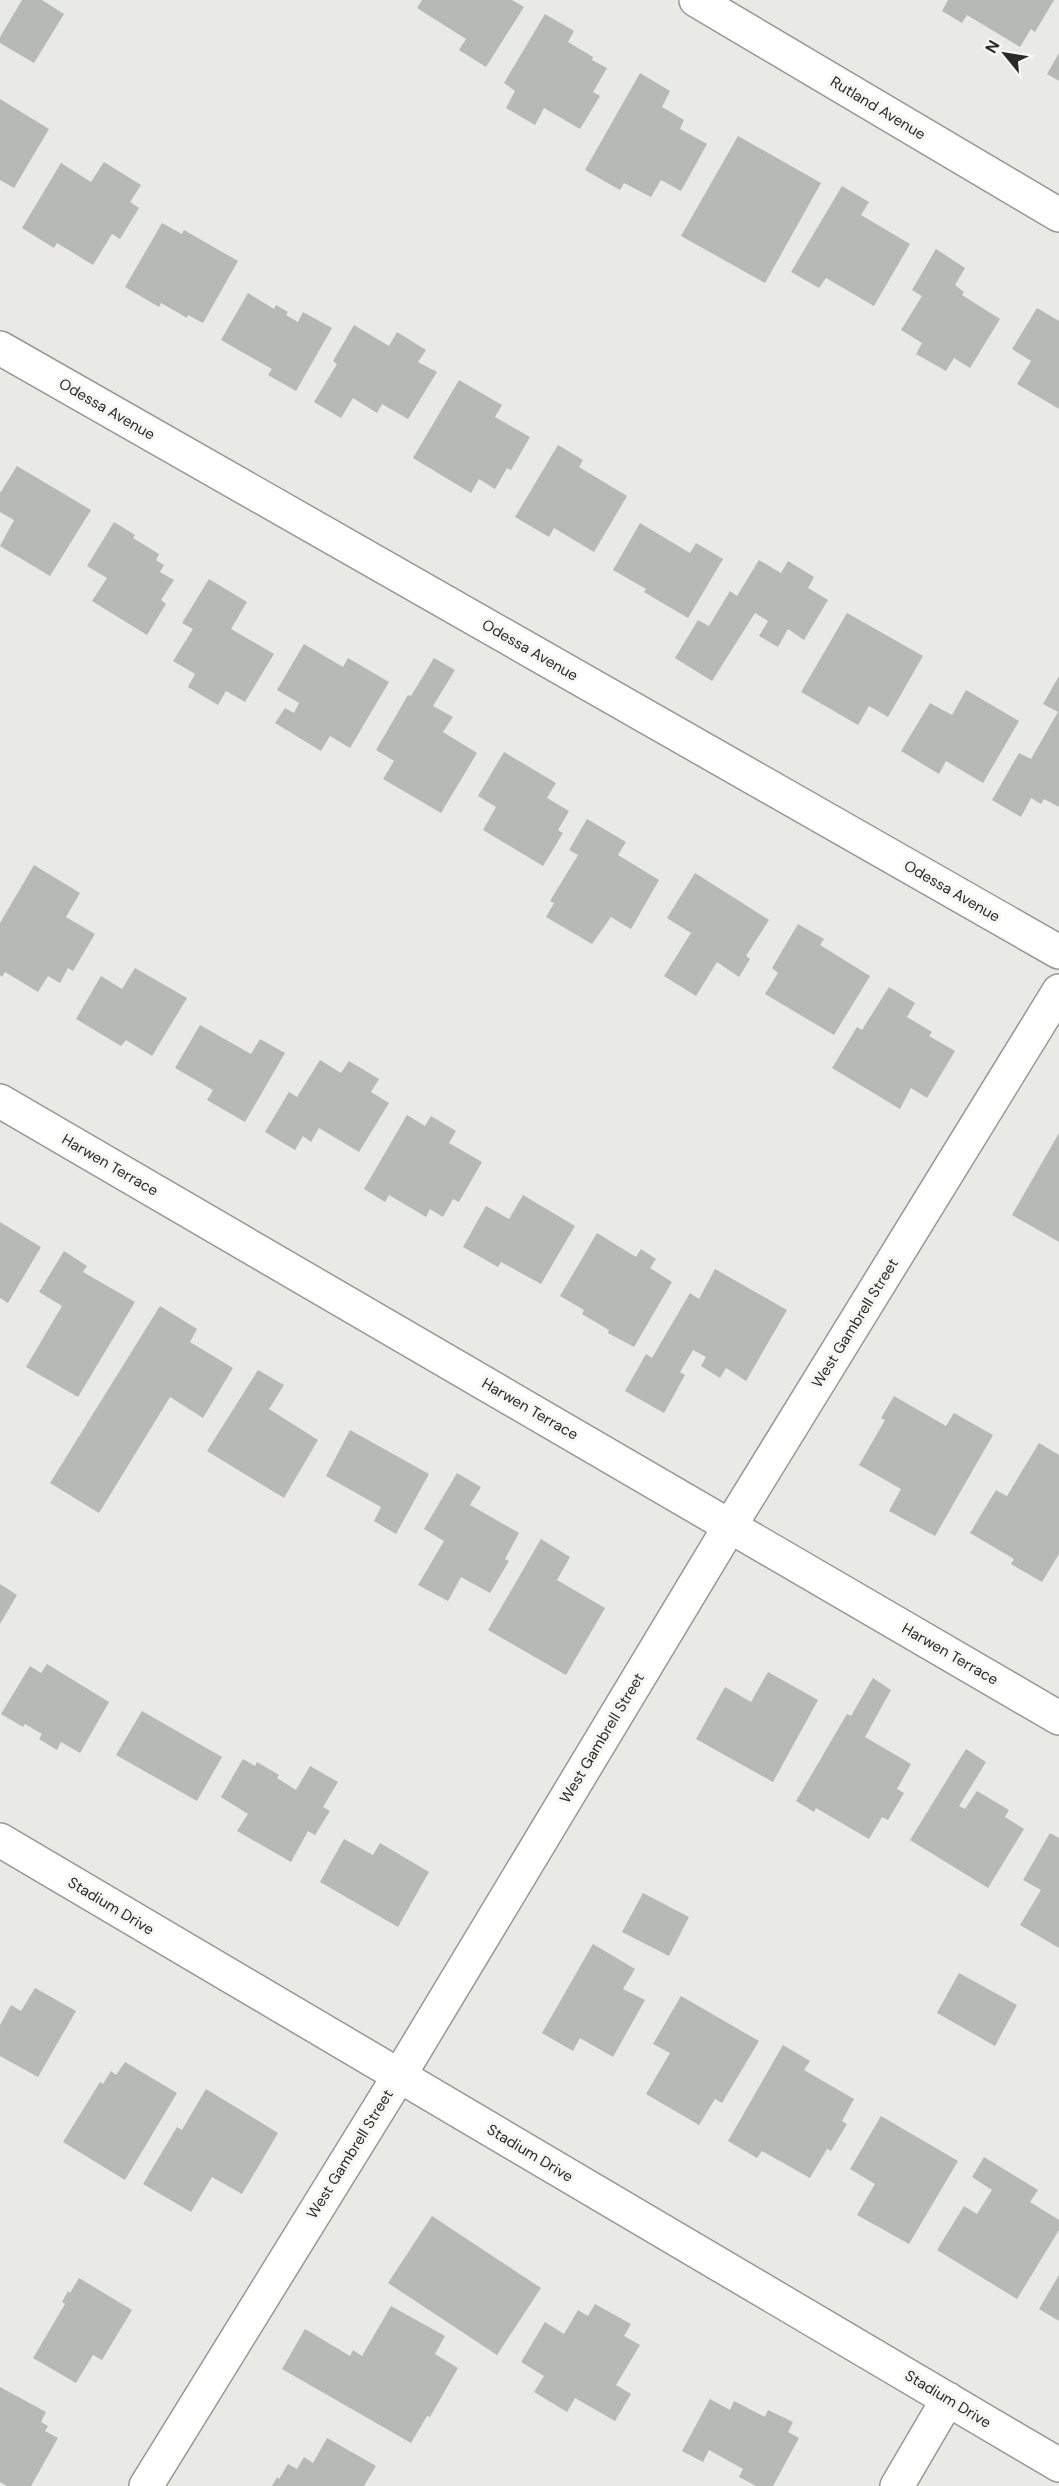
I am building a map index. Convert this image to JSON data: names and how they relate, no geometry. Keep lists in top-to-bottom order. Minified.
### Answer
{"streets":{"street":["Rutland Avenue","Odessa Avenue","Harwen Terrace","West Gambrell Street","Stadium Drive"]},"crossings":[["Harwen Terrace","West Gambrell Street"],["West Gambrell Street","Stadium Drive"]],"north":"top left"}
